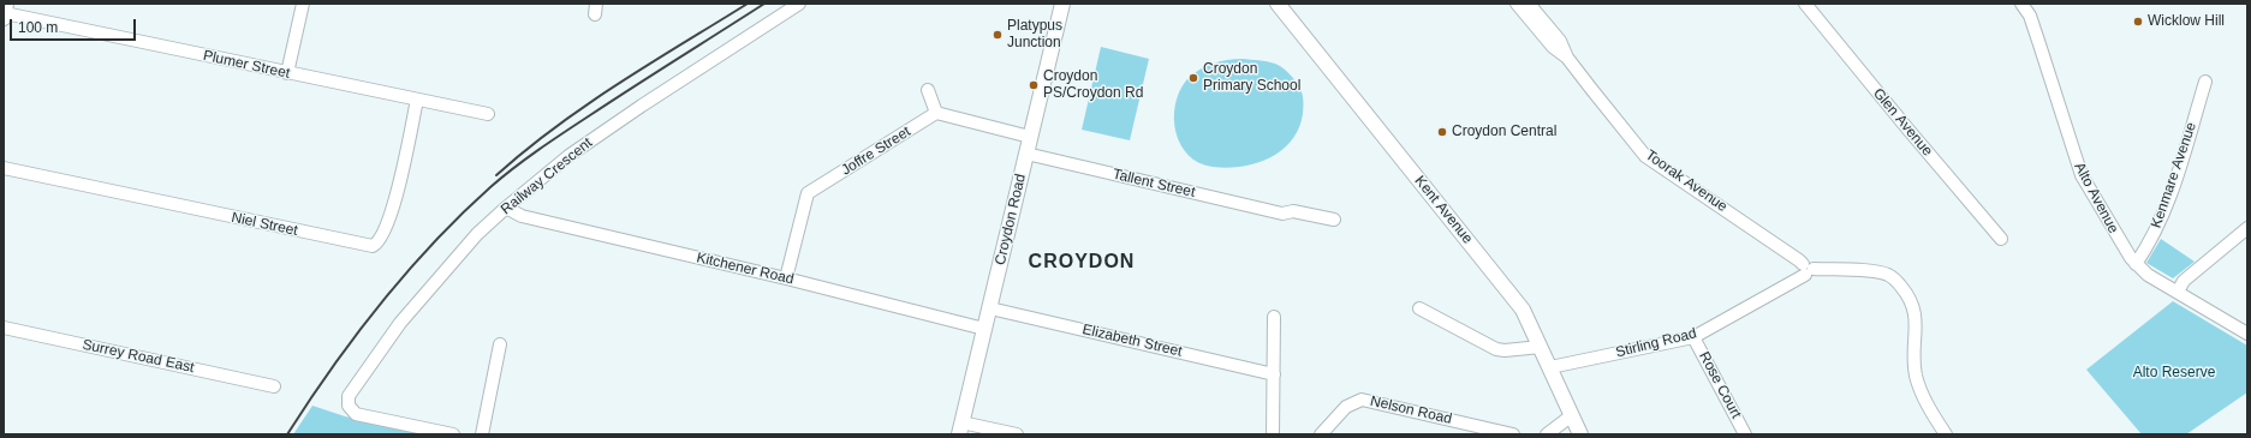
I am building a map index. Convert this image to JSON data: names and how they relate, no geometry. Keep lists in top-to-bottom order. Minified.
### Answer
{"streets":{"main road":["Kent Avenue","Croydon Road"],"street":["Plumer Street","Glen Avenue","Joffre Street","Kenmare Avenue","Railway Crescent","Toorak Avenue","Tallent Street","Alto Avenue","Niel Street","Kitchener Road","Elizabeth Street","Stirling Road","Surrey Road East","Rose Court","Nelson Road"]},"crossings":[["Plumer Street","Niel Street"],["Joffre Street","Kitchener Road"],["Kenmare Avenue","Alto Avenue"],["Railway Crescent","Kitchener Road"],["Toorak Avenue","Stirling Road"],["Tallent Street","Croydon Road"],["Kent Avenue","Stirling Road"],["Croydon Road","Kitchener Road"],["Croydon Road","Elizabeth Street"],["Stirling Road","Rose Court"]],"districts":["CROYDON"],"parks":["Alto Reserve"],"places":["Wicklow Hill","Platypus Junction","Croydon Primary School","Croydon PS/Croydon Rd","Croydon Central"],"scale_bar":"100 m"}
